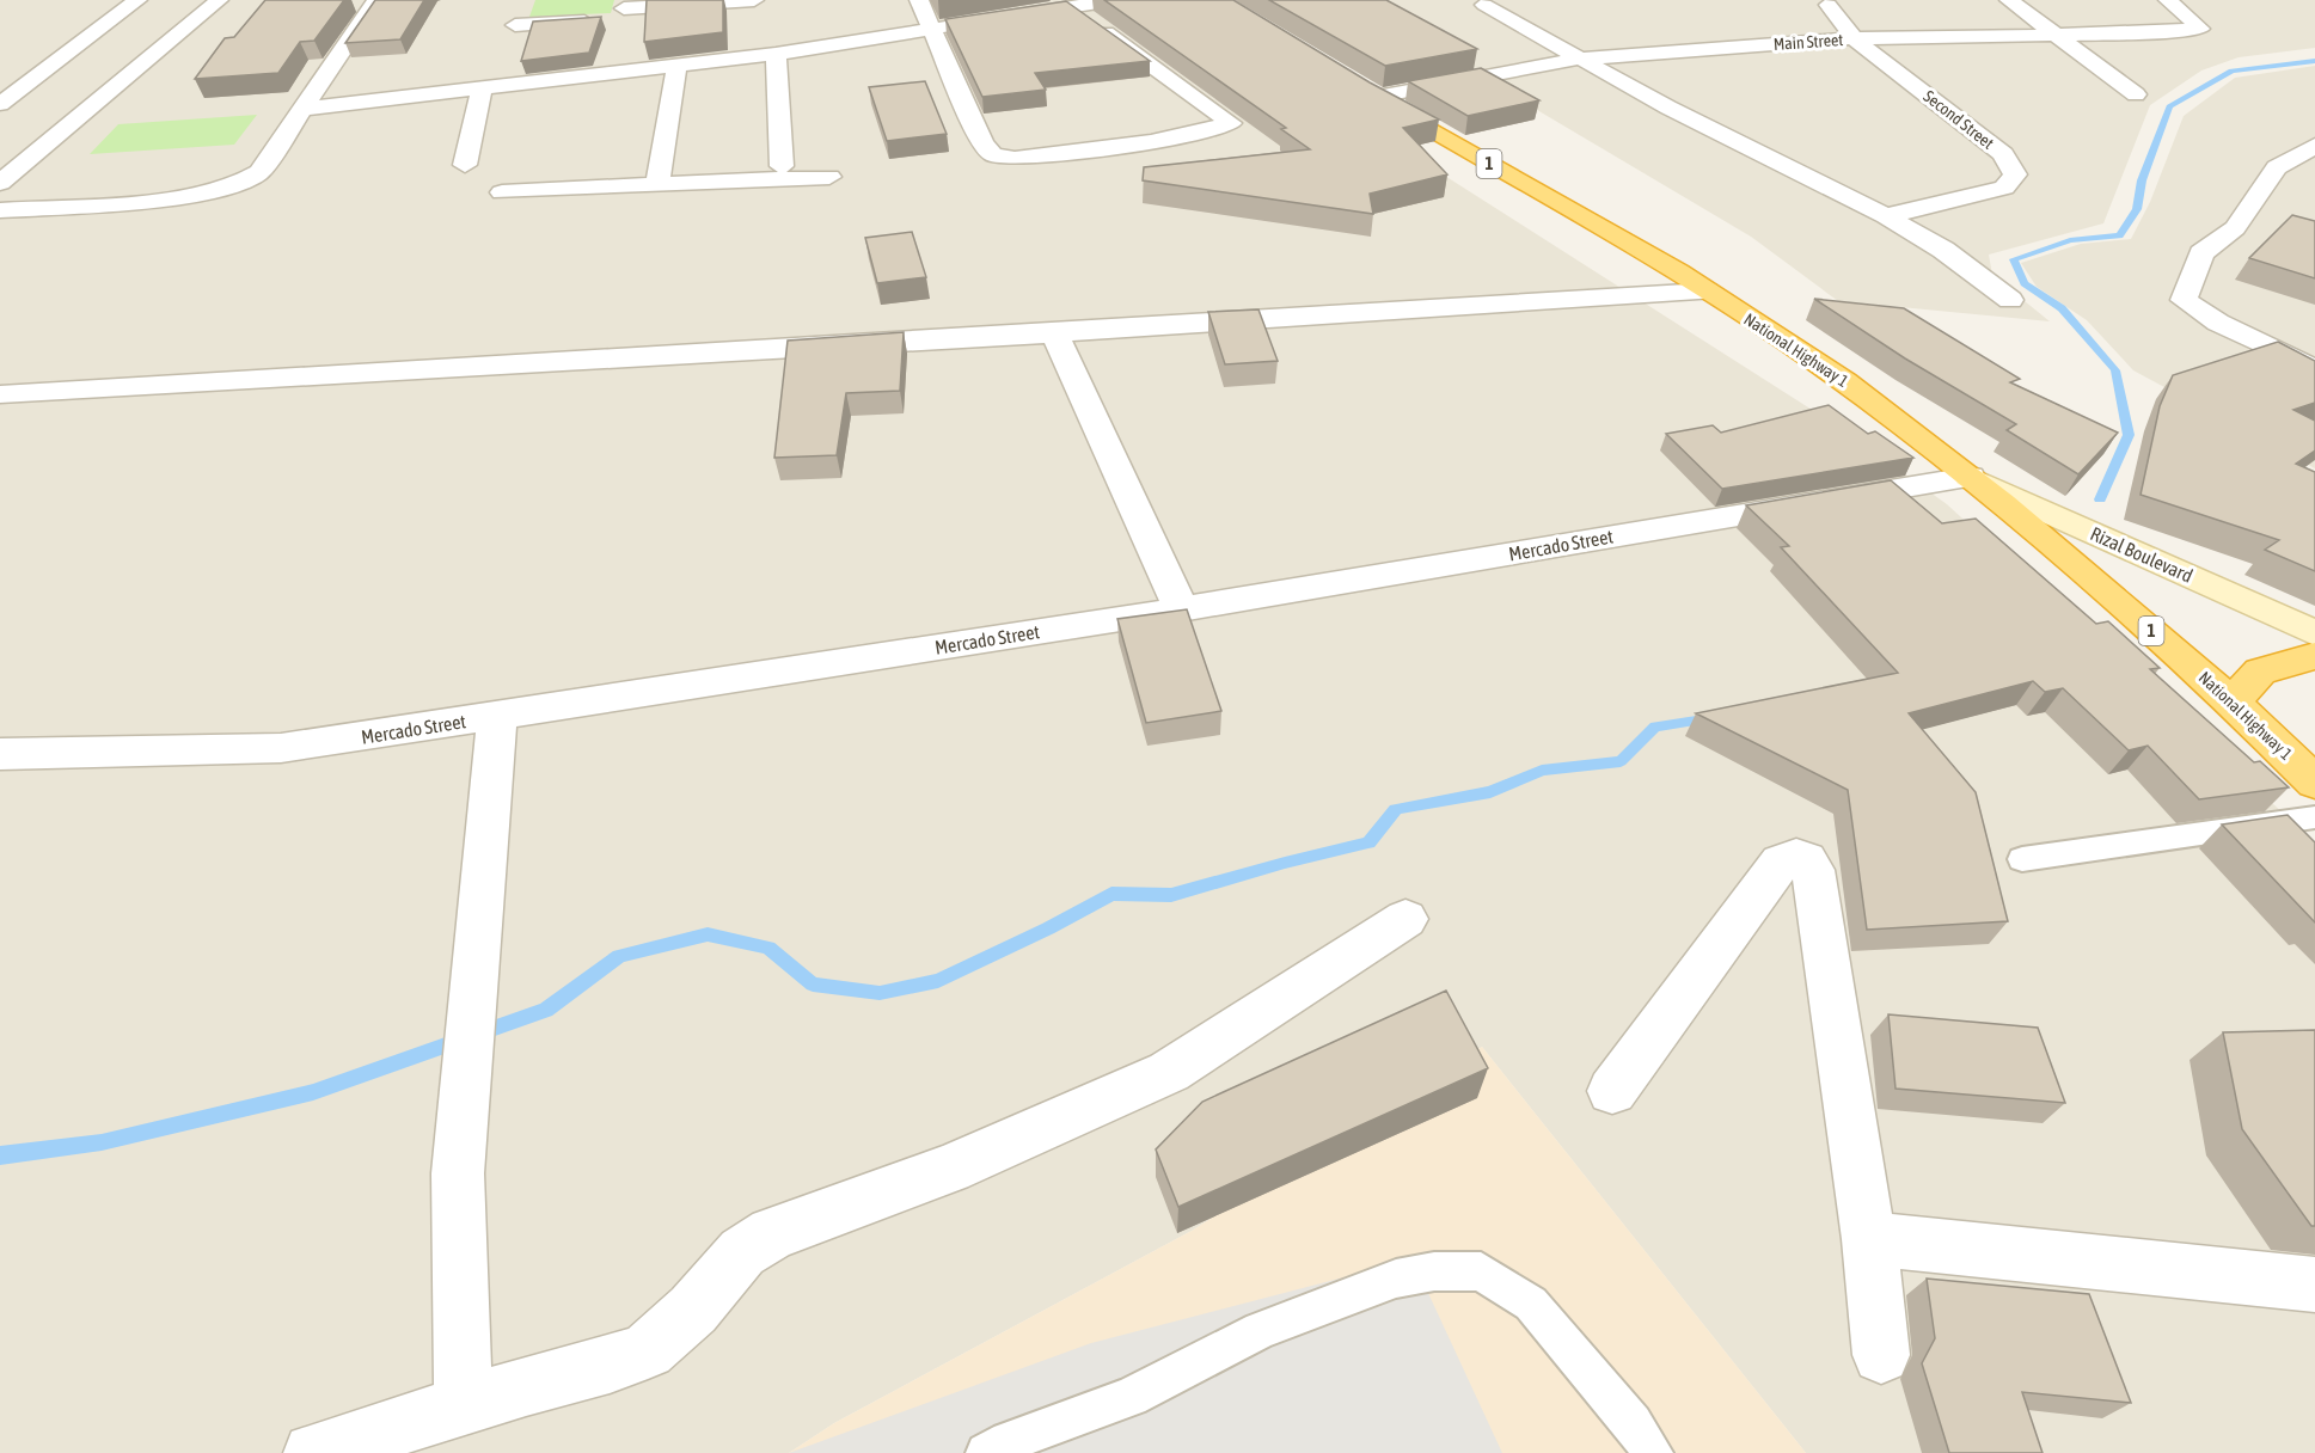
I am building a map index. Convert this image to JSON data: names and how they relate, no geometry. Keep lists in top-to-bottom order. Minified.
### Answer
{"streets":{"highway":["1","National Highway 1"],"main road":["Rizal Boulevard"],"street":["Main Street","Second Street","Mercado Street"]},"crossings":[["Main Street","Second Street"],["Main Street","National Highway 1"],["National Highway 1","Mercado Street"],["National Highway 1","Rizal Boulevard"],["Mercado Street","Rizal Boulevard"]]}
